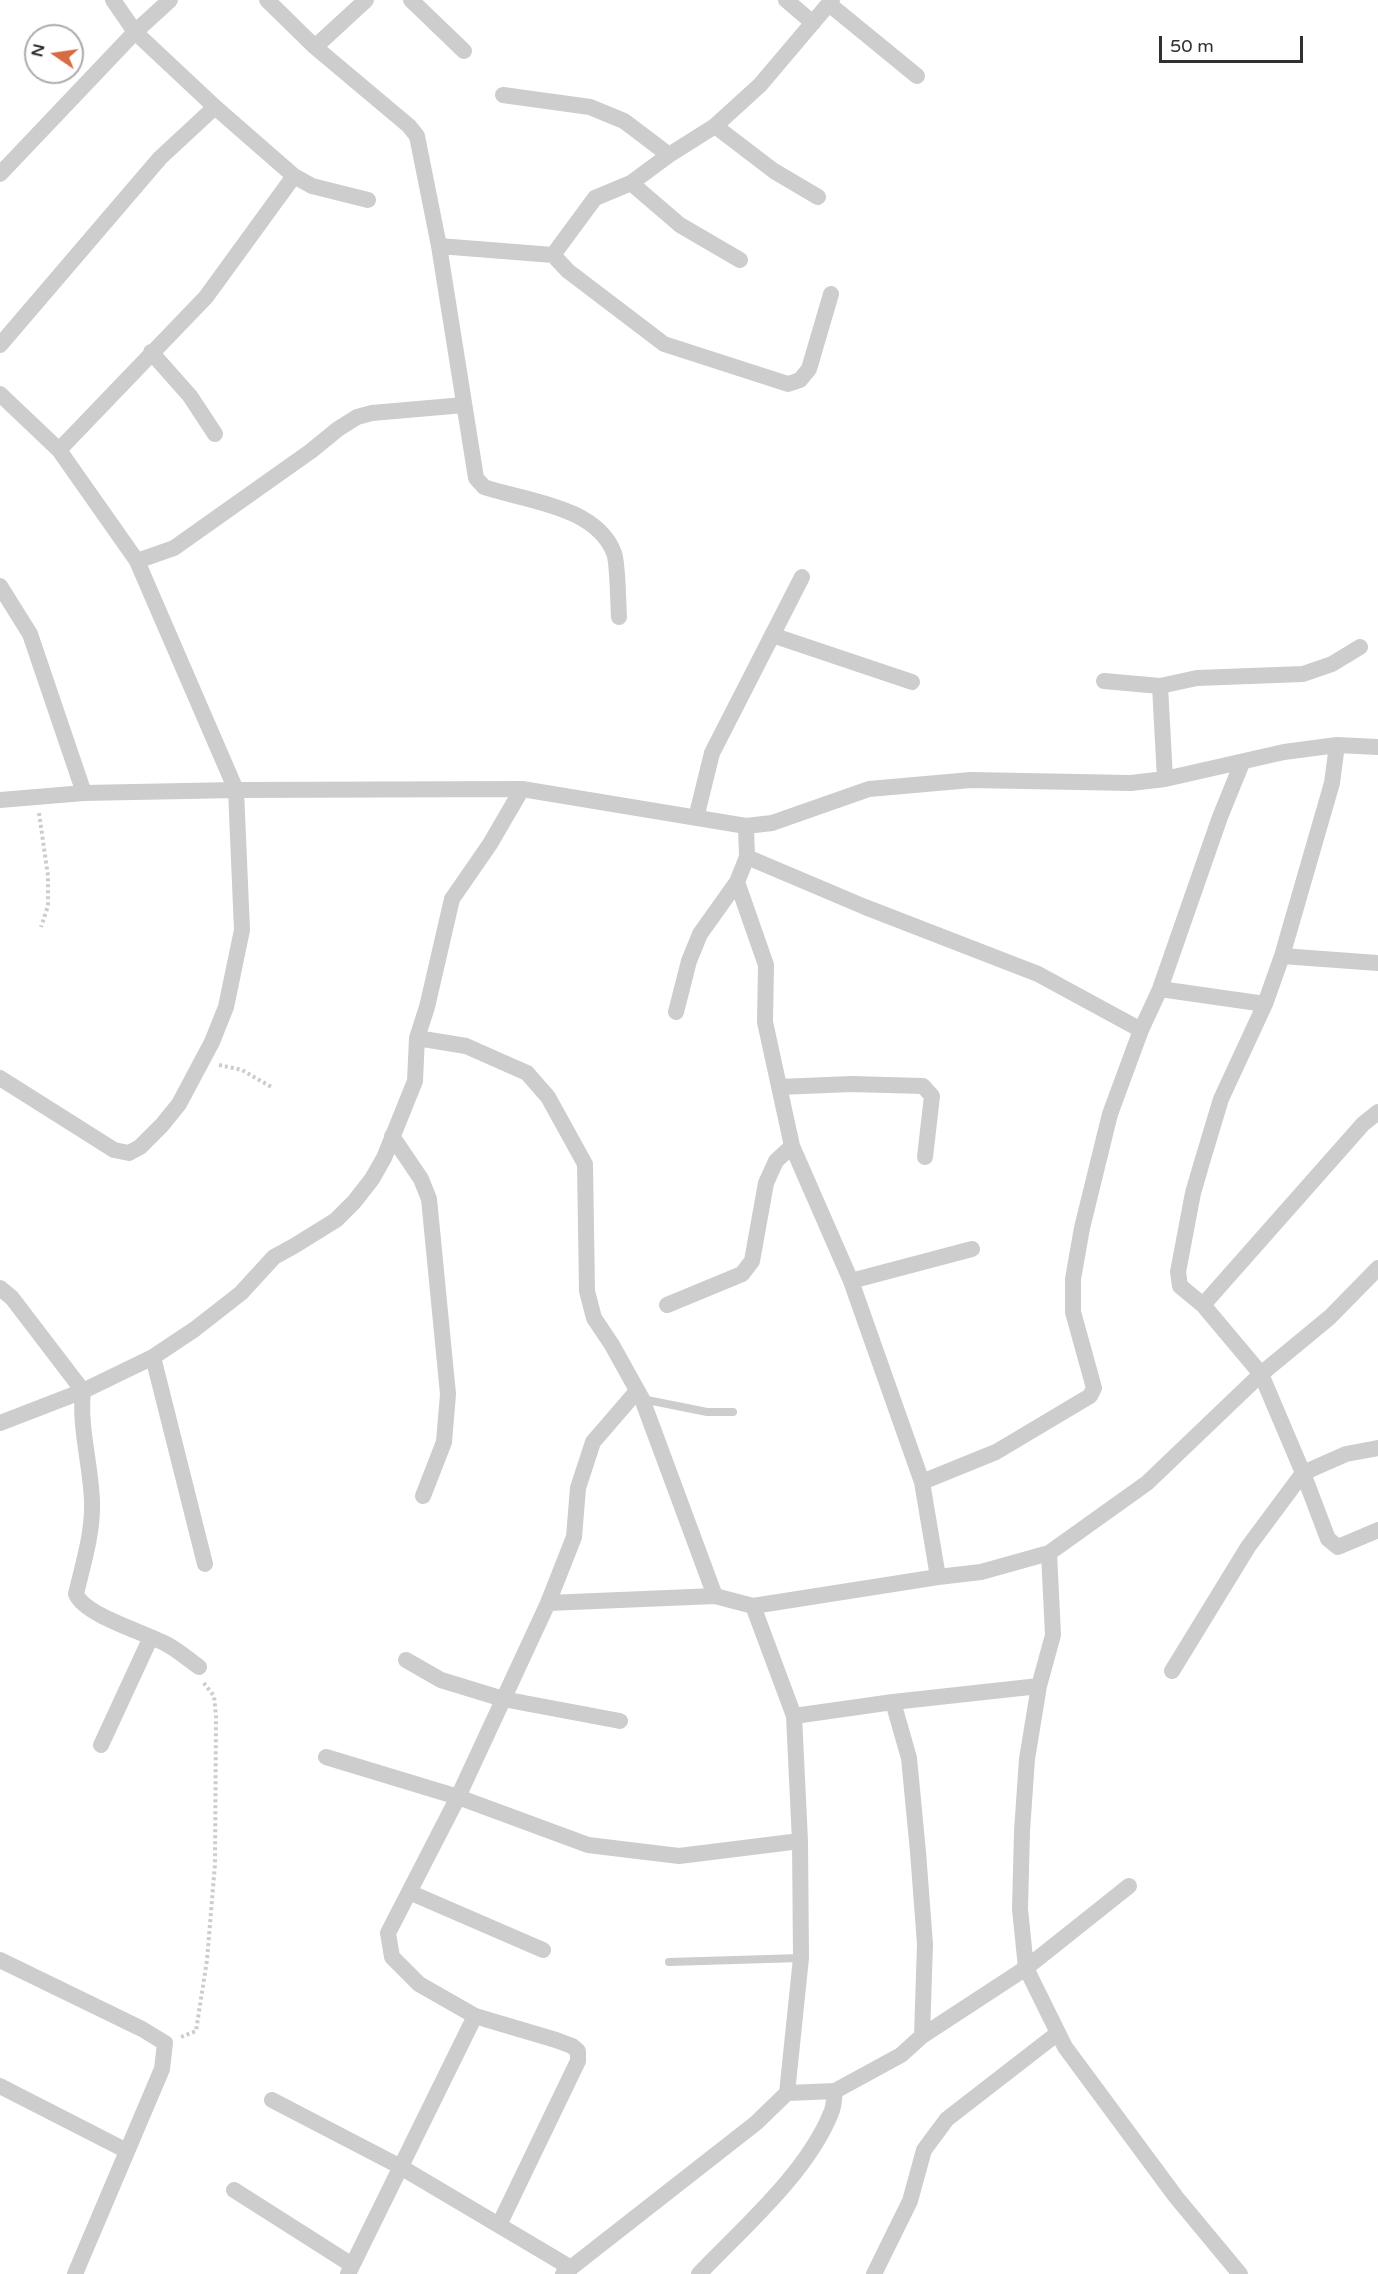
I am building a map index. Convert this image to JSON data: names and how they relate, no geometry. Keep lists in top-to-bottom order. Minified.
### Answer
{"scale_bar":"50 m","north":"left"}
